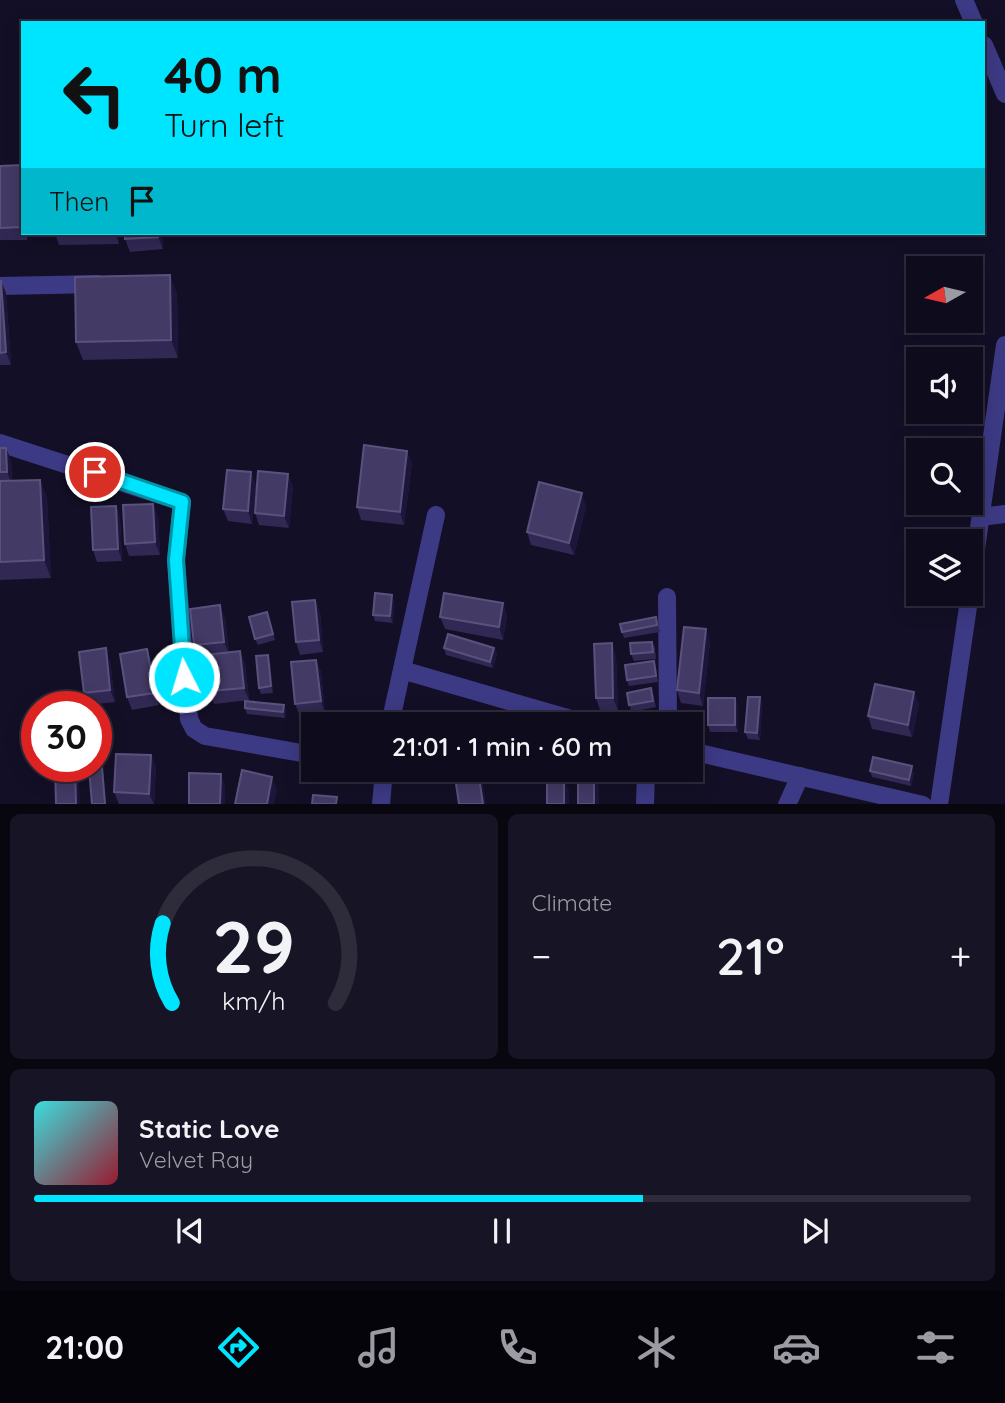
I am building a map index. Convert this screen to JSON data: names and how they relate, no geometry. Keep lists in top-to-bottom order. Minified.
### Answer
{"north":"left","page":{"turn":["40 m","Turn left"],"then":"Then","limit":"30","trip":"21:01 · 1 min · 60 m","tile":"Climate","heat":["−","21°","+"],"song":["Static Love","Velvet Ray"],"tabs":"21:00","gauge":["29","km/h"]}}
